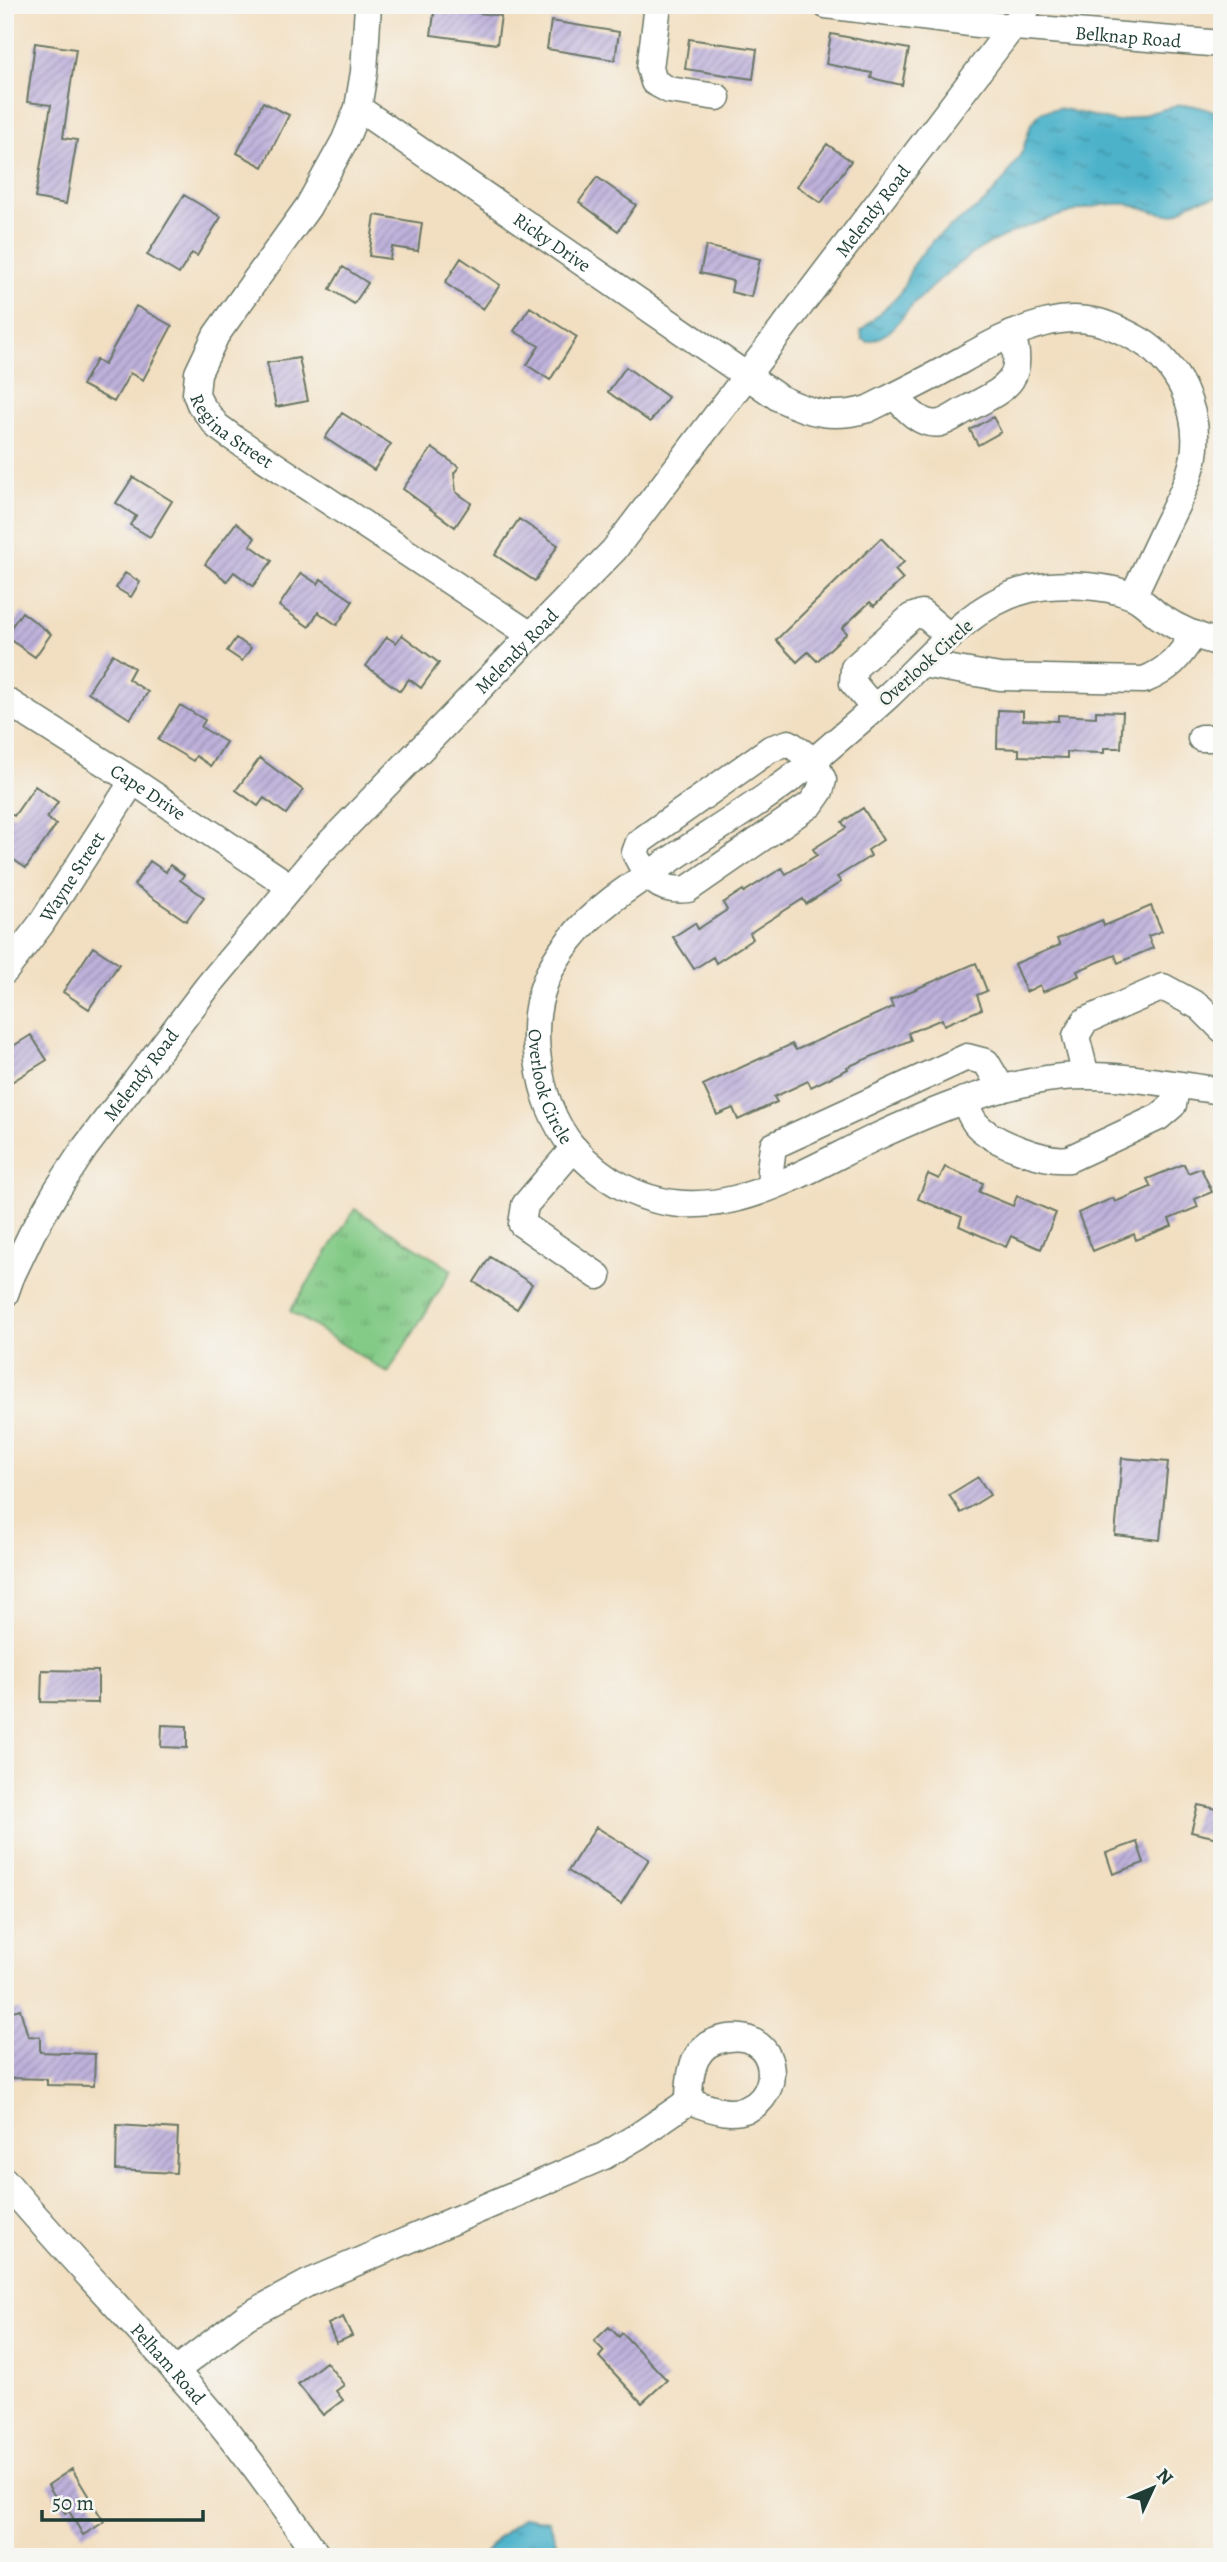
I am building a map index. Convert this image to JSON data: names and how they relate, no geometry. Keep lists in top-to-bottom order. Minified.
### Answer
{"streets":{"street":["Belknap Road","Melendy Road","Ricky Drive","Regina Street","Overlook Circle","Cape Drive","Wayne Street","Pelham Road"]},"crossings":[["Belknap Road","Melendy Road"],["Melendy Road","Ricky Drive"],["Melendy Road","Regina Street"],["Melendy Road","Cape Drive"],["Ricky Drive","Regina Street"],["Cape Drive","Wayne Street"]],"scale_bar":"50 m","north":"top right"}
